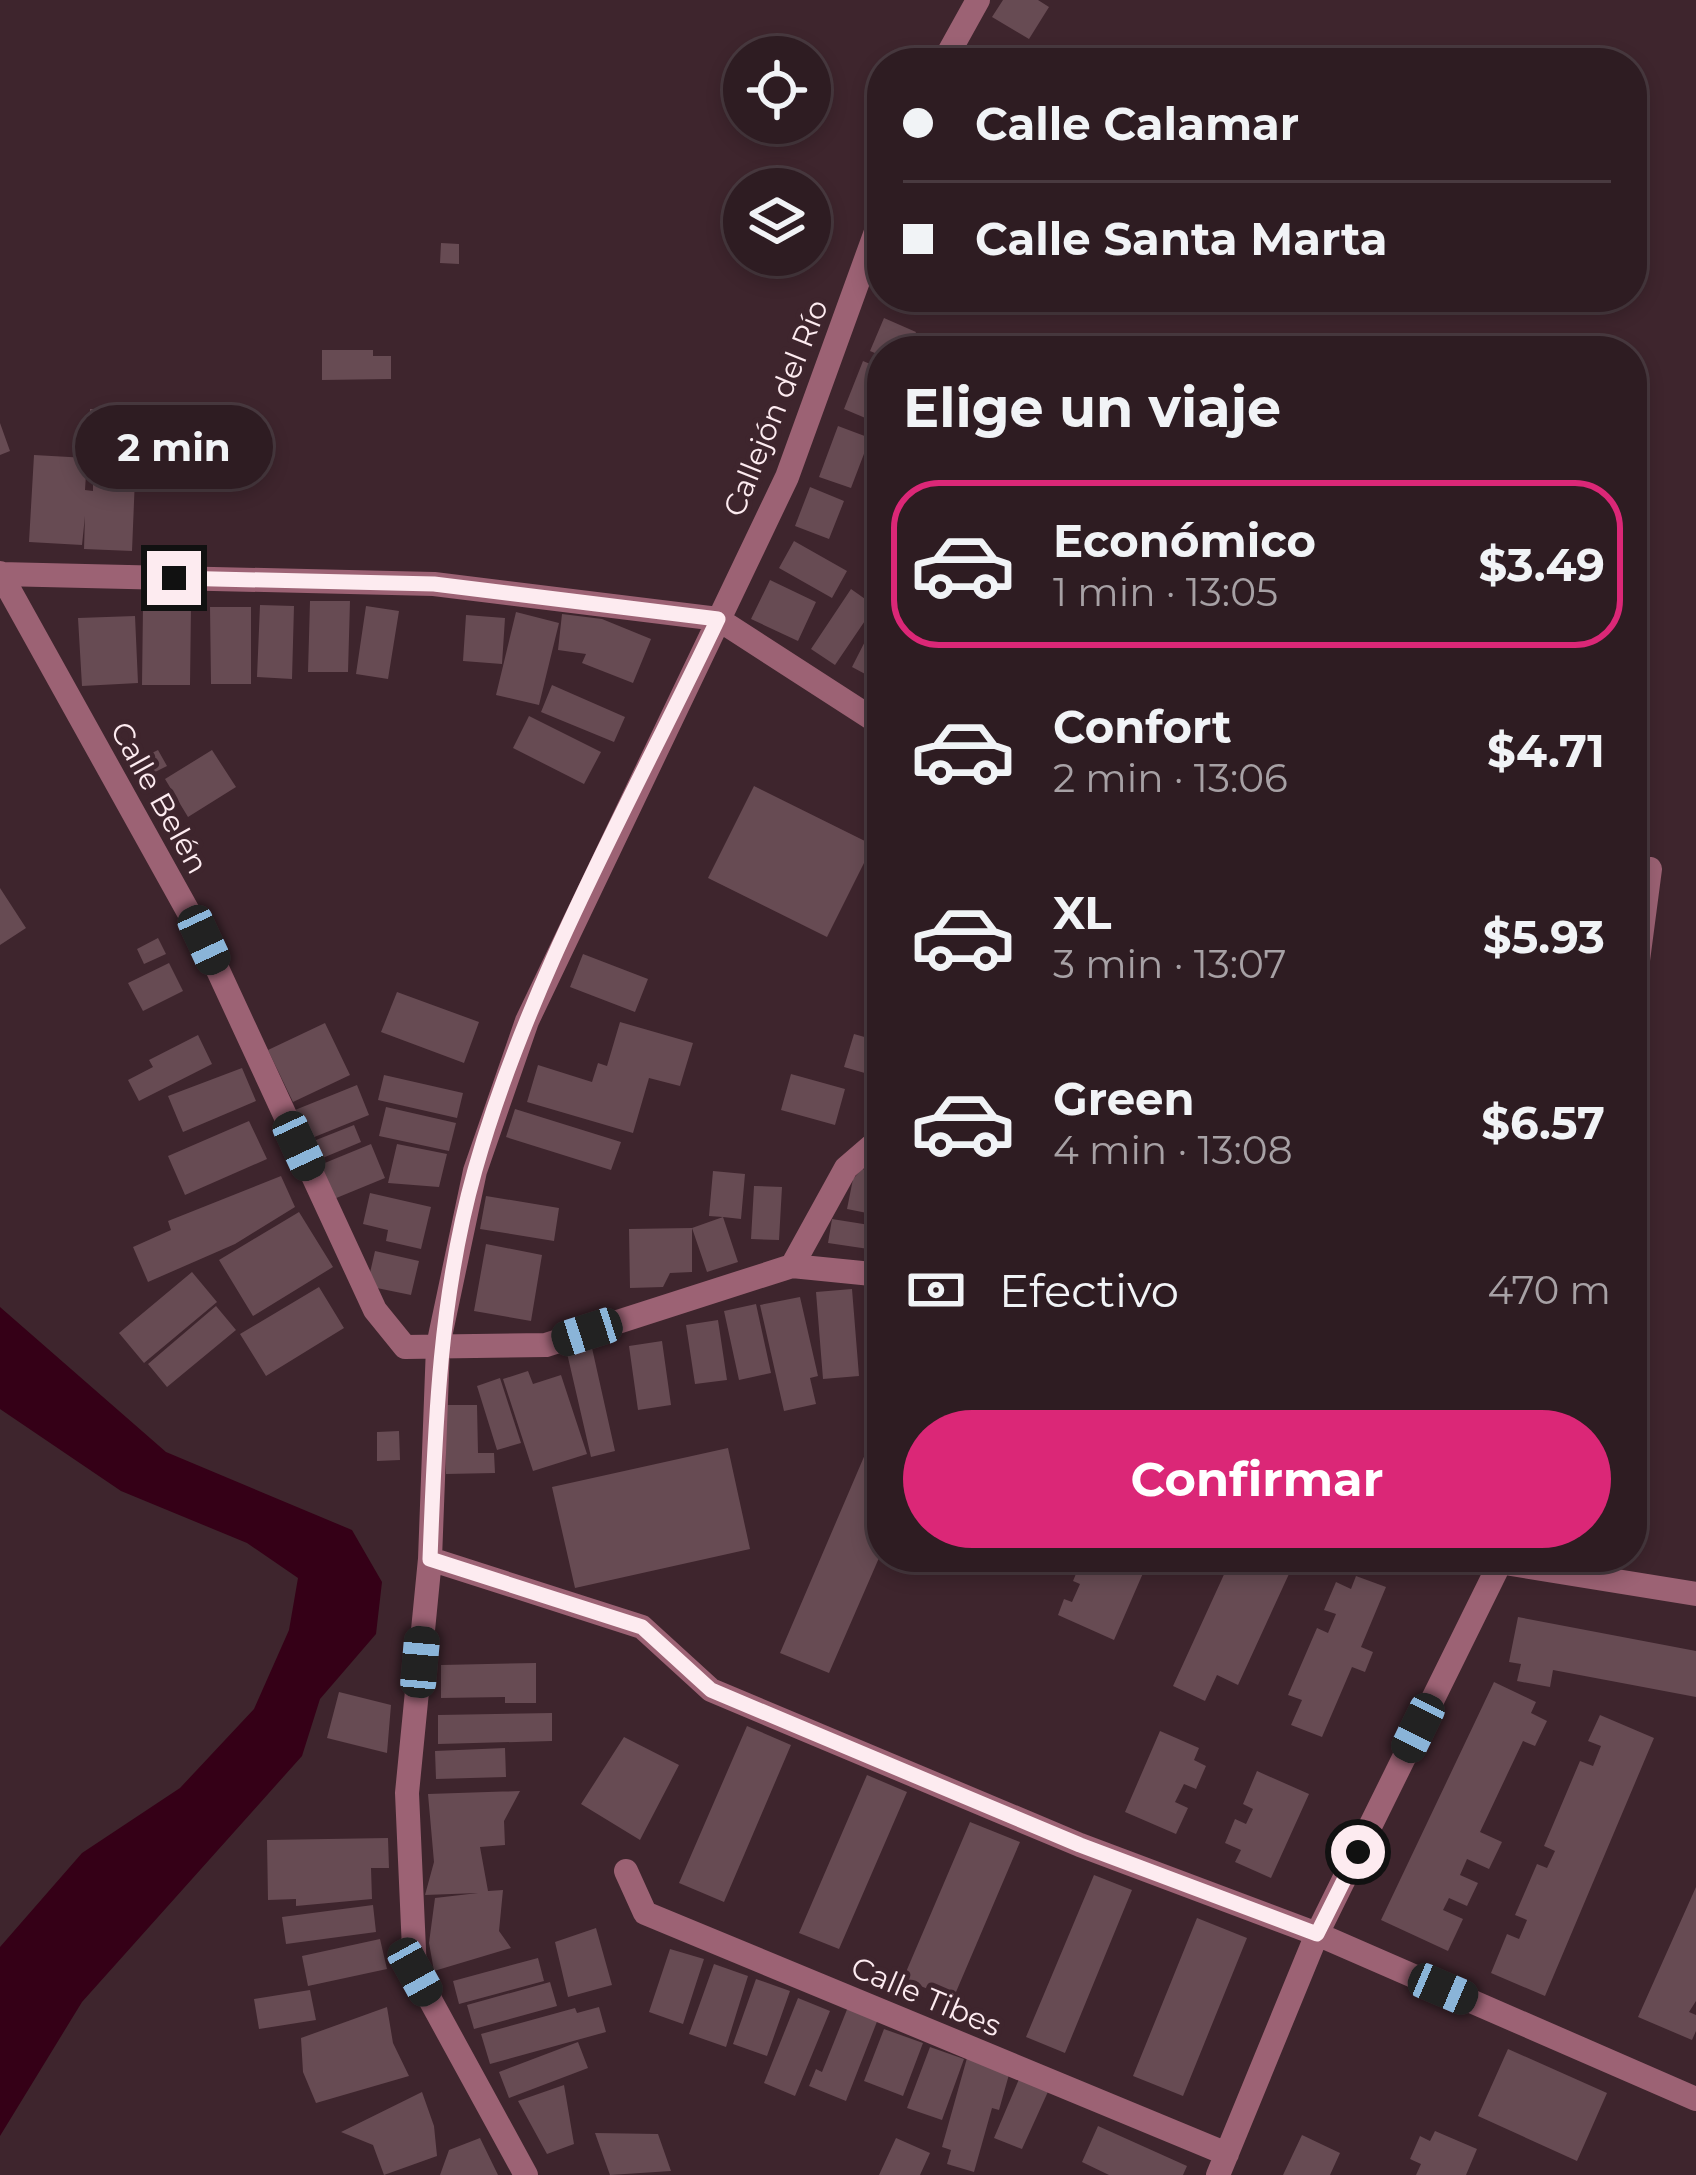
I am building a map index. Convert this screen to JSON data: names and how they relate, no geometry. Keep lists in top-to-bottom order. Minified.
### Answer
{"streets":{"street":["Callejón del Río","Calle Belén","Calle Tibes"]},"crossings":[["Callejón del Río","Calle Belén"]],"page":{"banner":["Calle Calamar","Calle Santa Marta"],"heading":"Elige un viaje","bubble":"2 min","list":[{"name":"Económico","note":"1 min · 13:05","value":"$3.49"},{"name":"Confort","note":"2 min · 13:06","value":"$4.71"},{"name":"XL","note":"3 min · 13:07","value":"$5.93"},{"name":"Green","note":"4 min · 13:08","value":"$6.57"}],"pay":["Efectivo","470 m"],"buttons":"Confirmar"}}
